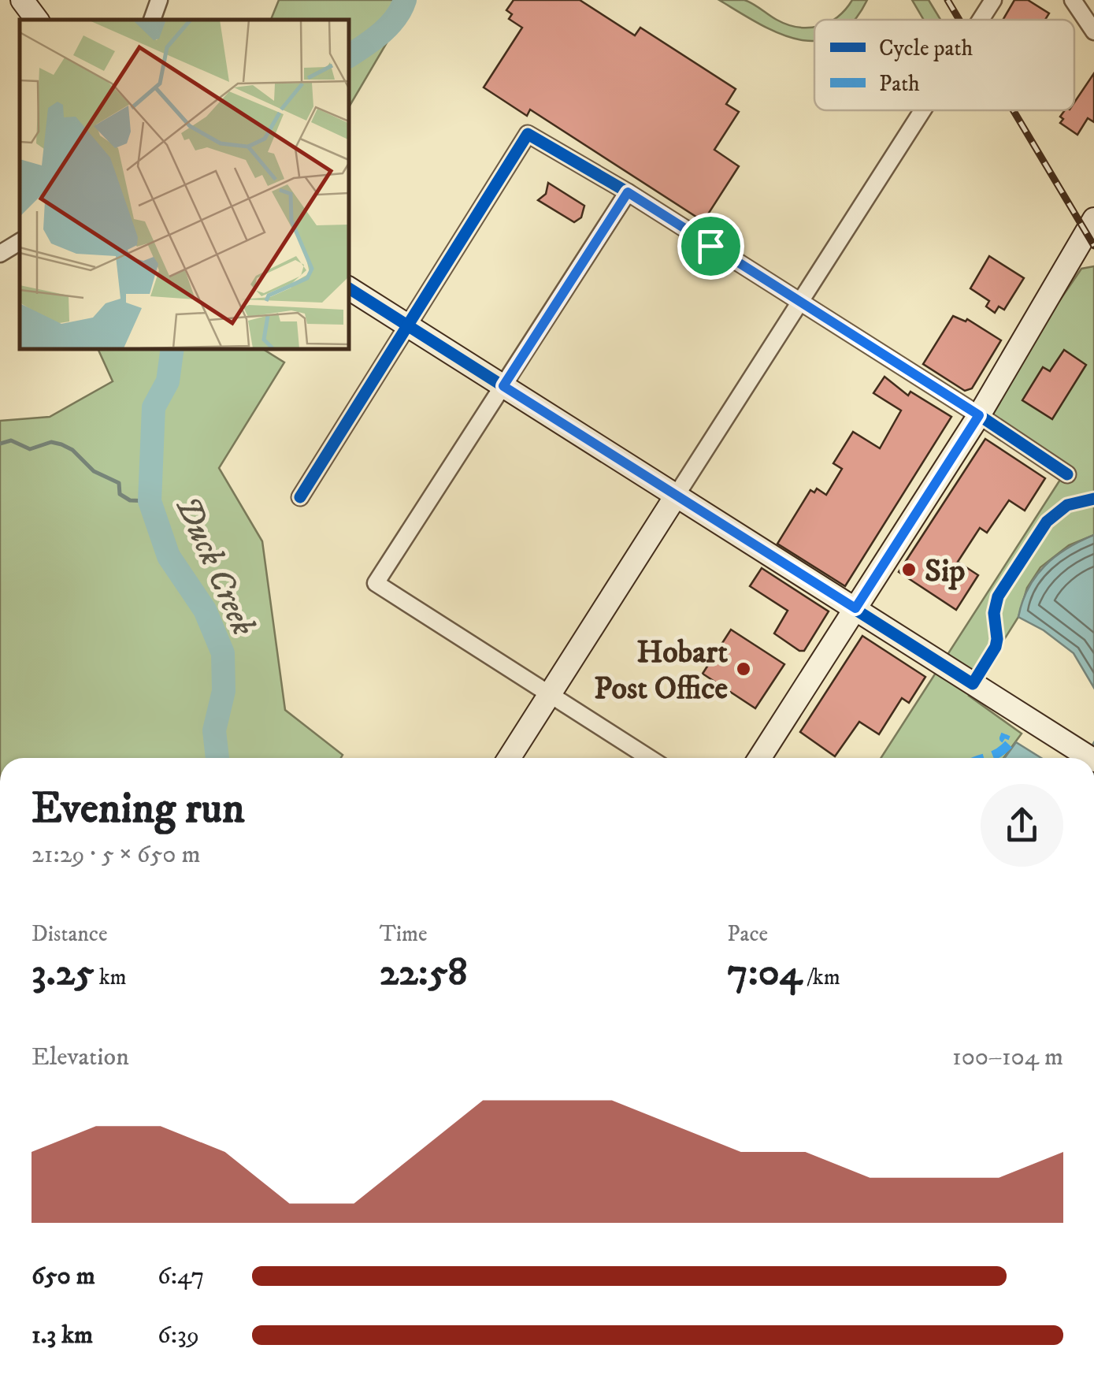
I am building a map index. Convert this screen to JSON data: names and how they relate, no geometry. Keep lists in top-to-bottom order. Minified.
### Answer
{"water":["Duck Creek"],"places":["Sip","Hobart Post Office"],"legend":["Cycle path","Path"],"page":{"heading":["Evening run","21:29 · 5 × 650 m"],"stats":[["Distance","3.25 km"],["Time","22:58"],["Pace","7:04 /km"]],"chart":["Elevation","100–104 m"],"list":[{"name":"650 m","note":"6:47"},{"name":"1.3 km","note":"6:39"}]}}
